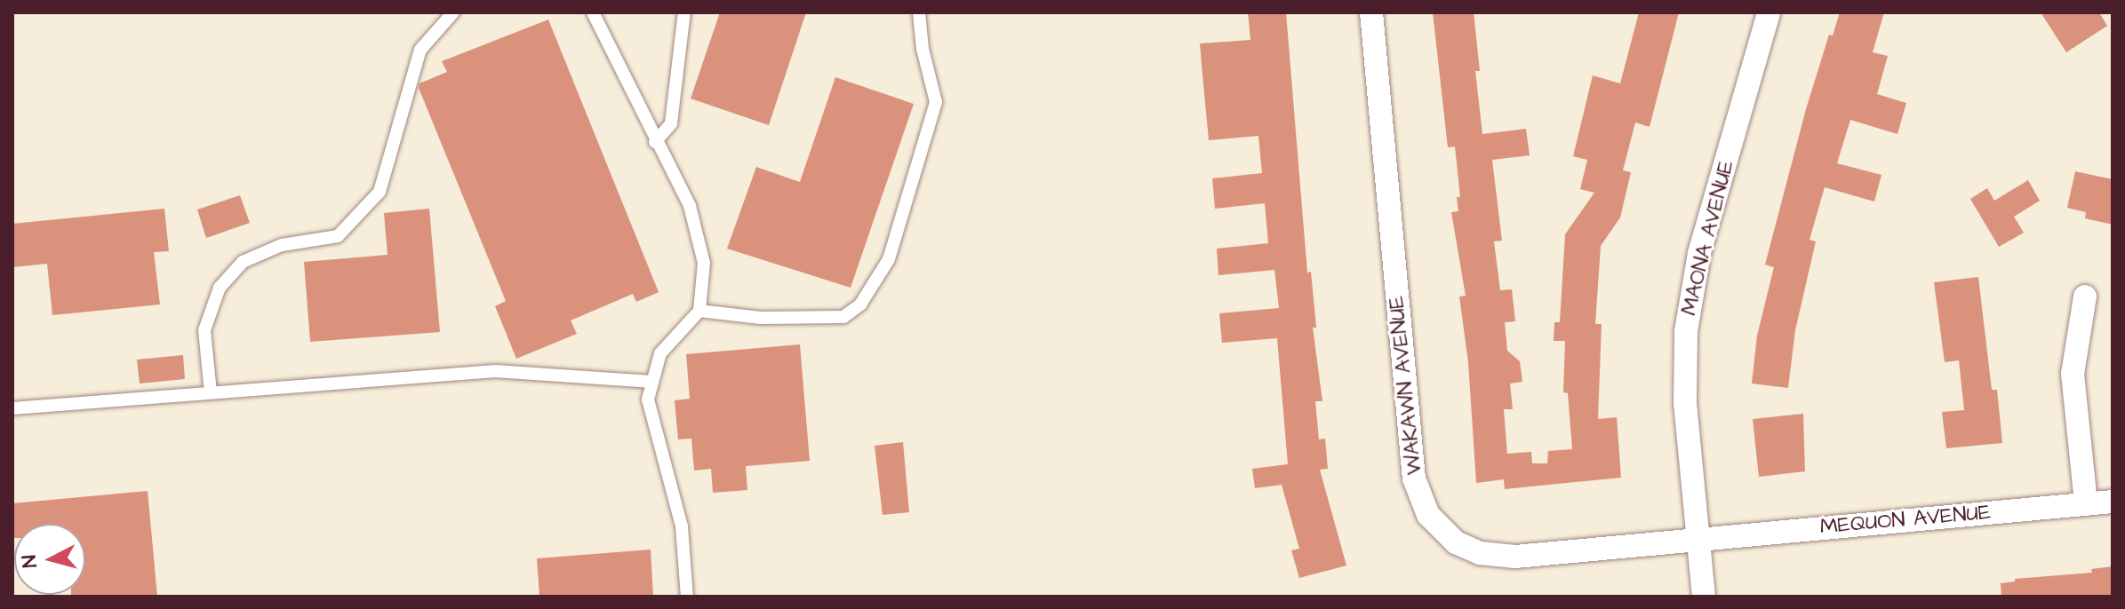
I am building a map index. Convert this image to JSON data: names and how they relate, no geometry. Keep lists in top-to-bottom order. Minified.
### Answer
{"streets":{"street":["MAONA AVENUE","WAKAWN AVENUE","MEQUON AVENUE"]},"crossings":[["MAONA AVENUE","WAKAWN AVENUE"],["MAONA AVENUE","MEQUON AVENUE"],["WAKAWN AVENUE","MEQUON AVENUE"]],"north":"left"}
